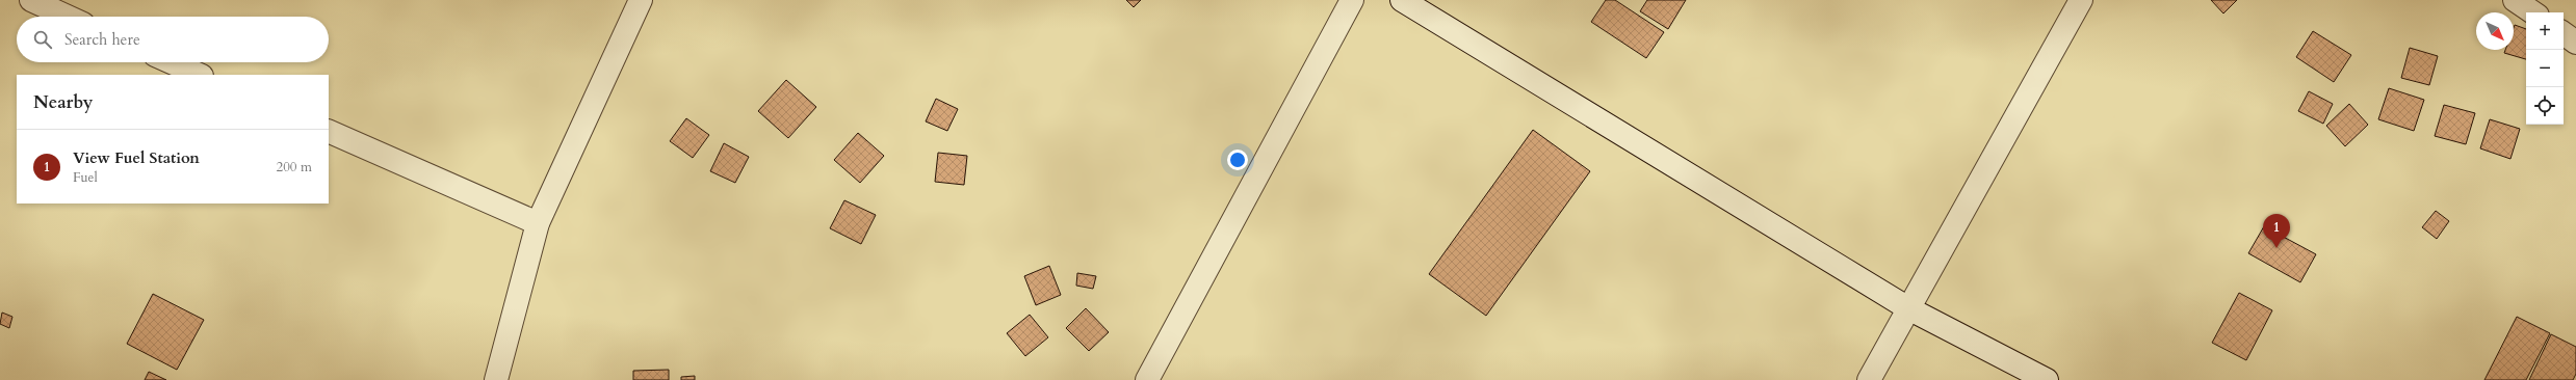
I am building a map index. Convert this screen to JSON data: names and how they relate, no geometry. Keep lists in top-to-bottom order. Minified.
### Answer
{"north":"bottom right","page":{"map_buttons":["+","−"],"search":"Search here","heading":"Nearby","list":[{"mark":"1","name":"View Fuel Station","note":"Fuel","value":"200 m"}],"pins":"1"}}
